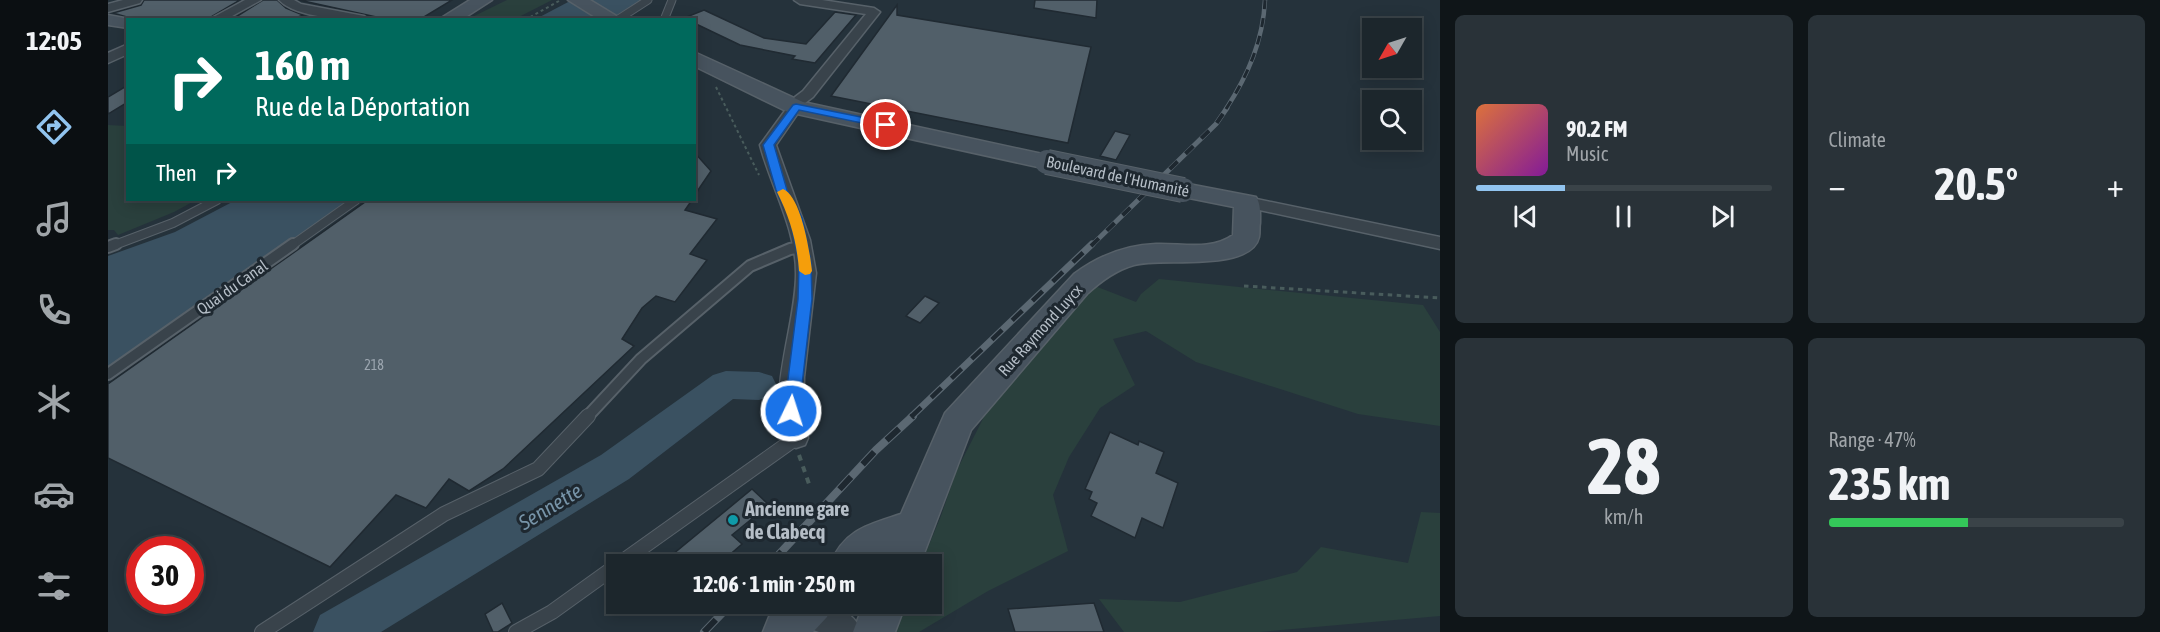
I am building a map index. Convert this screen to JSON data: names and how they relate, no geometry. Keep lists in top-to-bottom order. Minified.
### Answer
{"streets":{"main road":["Boulevard de l'Humanité","Rue Raymond Luycx"],"lane":["Quai du Canal"]},"crossings":[["Boulevard de l'Humanité","Rue Raymond Luycx"]],"water":["Sennette"],"places":["Ancienne gare de Clabecq"],"house_numbers":["218"],"north":"bottom left","page":{"tabs":"12:05","tile":["Climate",["28","km/h"],["Range · 47%","235 km"]],"turn":["160 m","Rue de la Déportation"],"song":["90.2 FM","Music"],"then":"Then","heat":["−","20.5°","+"],"limit":"30","trip":"12:06 · 1 min · 250 m"}}
